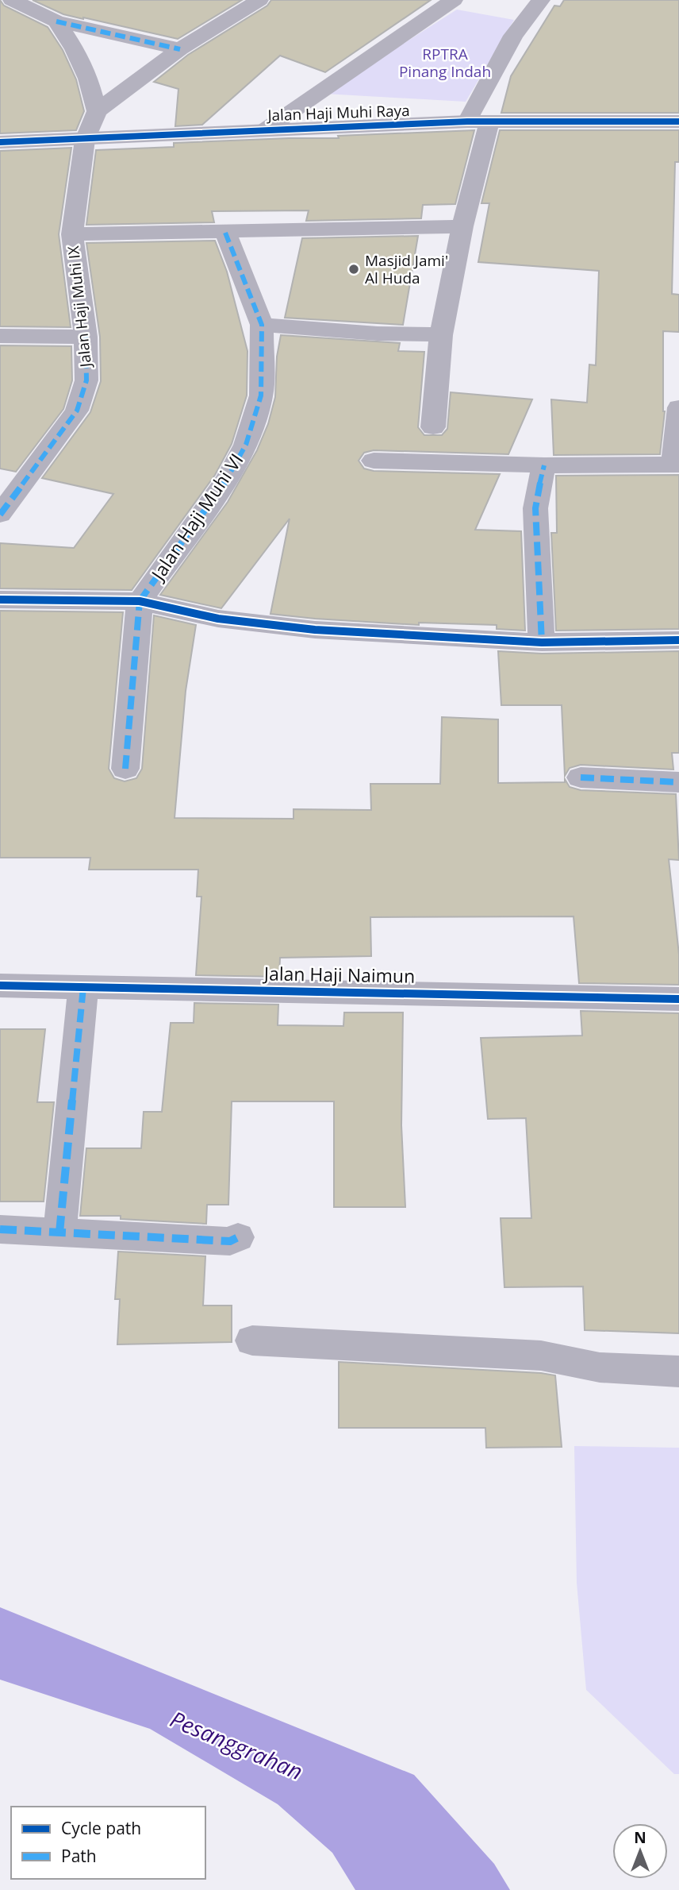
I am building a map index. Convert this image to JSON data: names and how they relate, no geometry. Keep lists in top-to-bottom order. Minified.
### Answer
{"streets":{"street":["Jalan Haji Muhi Raya","Jalan Haji Muhi IX","Jalan Haji Muhi VI","Jalan Haji Naimun"]},"crossings":[["Jalan Haji Muhi Raya","Jalan Haji Muhi IX"]],"water":["Pesanggrahan"],"parks":["RPTRA Pinang Indah"],"places":["Masjid Jami' Al Huda"],"legend":["Cycle path","Path"],"north":"top"}
